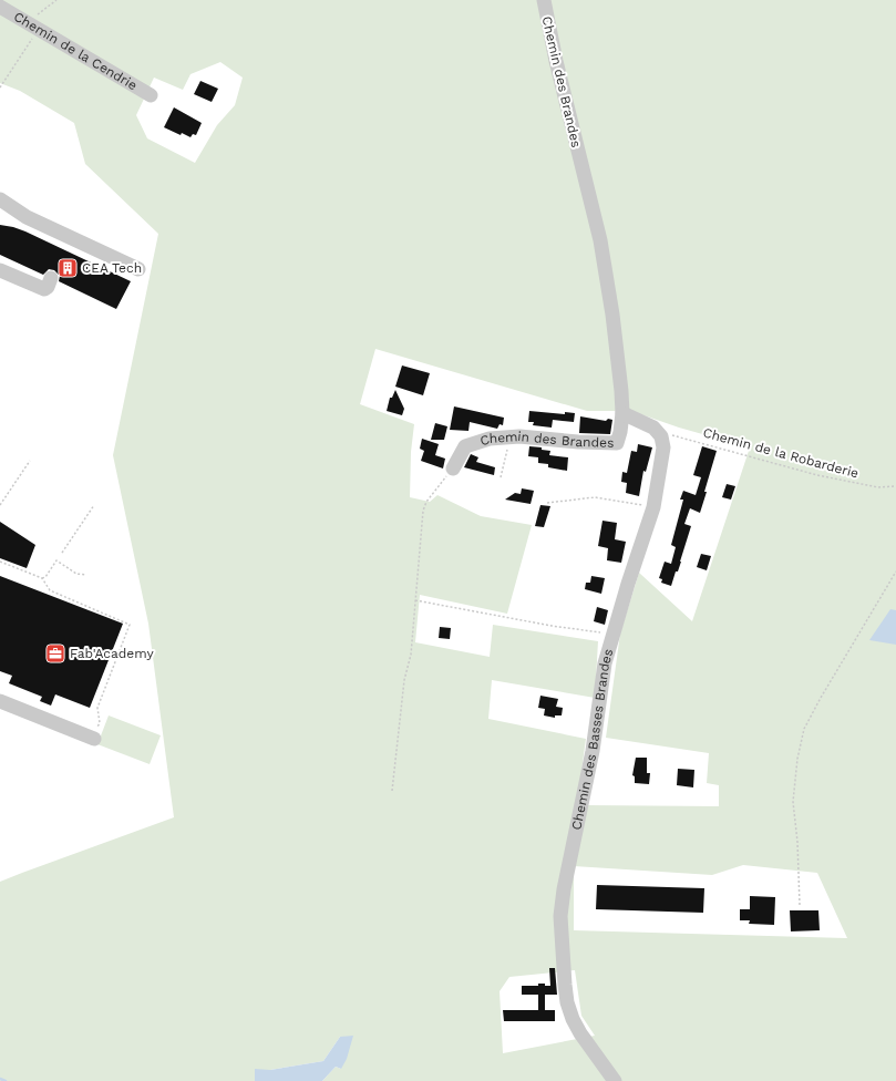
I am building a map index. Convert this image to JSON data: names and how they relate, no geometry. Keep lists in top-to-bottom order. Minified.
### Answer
{"streets":{"street":["Chemin de la Cendrie","Chemin des Brandes","Chemin des Basses Brandes"],"path":["Chemin de la Robarderie"]},"crossings":[["Chemin de la Robarderie","Chemin des Basses Brandes"]],"places":{"building":["CEA Tech"],"office":["Fab'Academy"]}}
